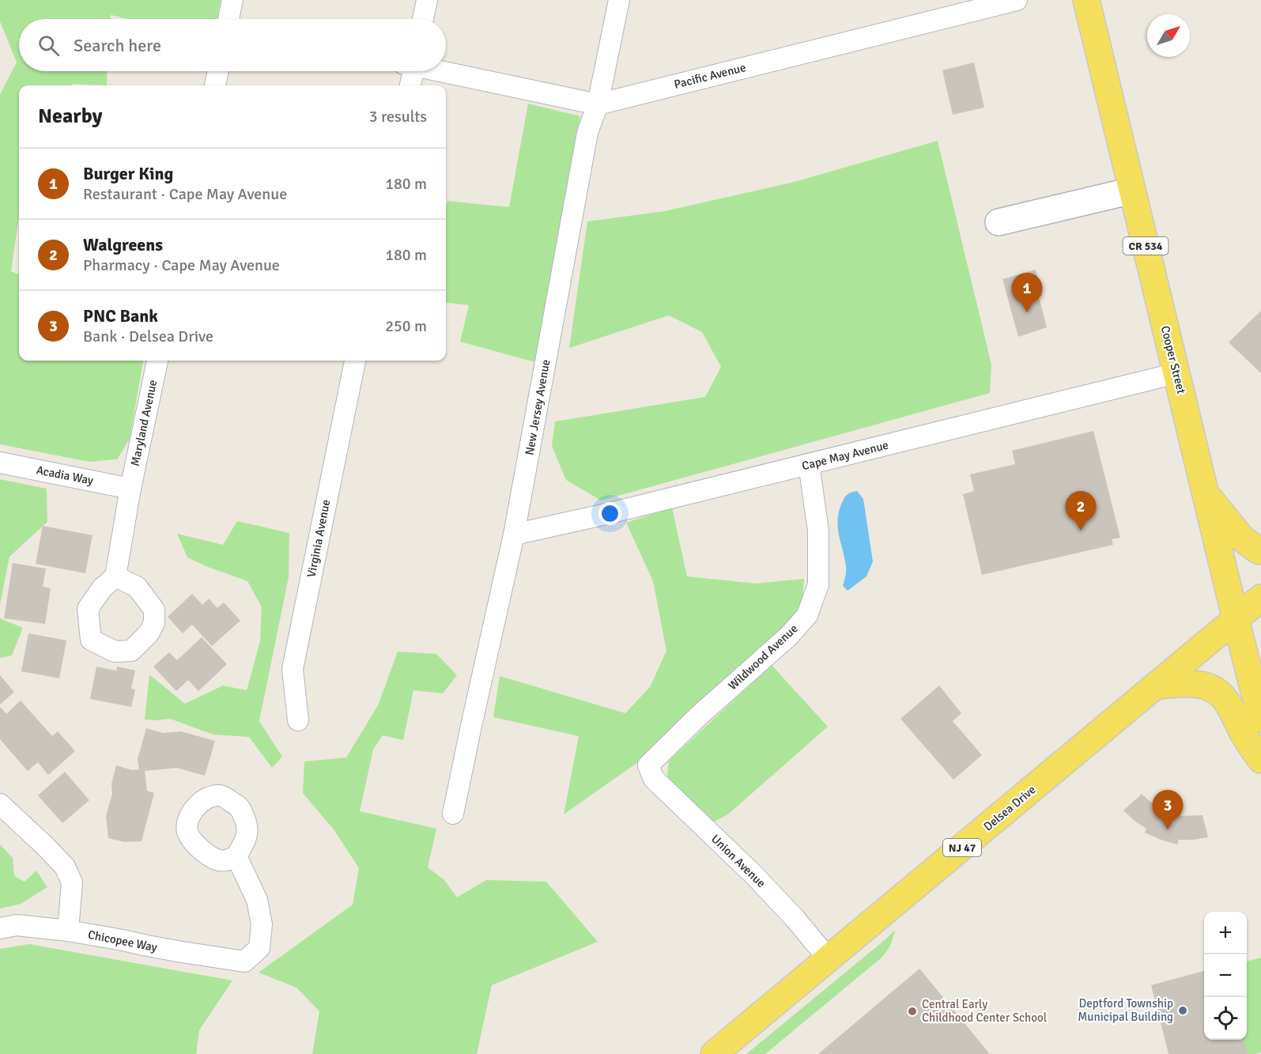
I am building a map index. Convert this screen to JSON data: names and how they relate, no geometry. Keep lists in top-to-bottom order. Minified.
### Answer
{"streets":{"main road":["CR 534","Cooper Street","Delsea Drive","NJ 47"],"street":["Pacific Avenue","New Jersey Avenue","Maryland Avenue","Cape May Avenue","Acadia Way","Virginia Avenue","Wildwood Avenue","Union Avenue","Chicopee Way"]},"crossings":[["Pacific Avenue","New Jersey Avenue"],["Cooper Street","Cape May Avenue"],["Cooper Street","Delsea Drive"],["New Jersey Avenue","Cape May Avenue"],["Maryland Avenue","Acadia Way"],["Cape May Avenue","Wildwood Avenue"],["Wildwood Avenue","Union Avenue"],["Delsea Drive","Union Avenue"]],"places":["Deptford Township Municipal Building","Central Early Childhood Center School"],"north":"top right","page":{"search":"Search here","heading":["Nearby","3 results"],"list":[{"mark":"1","name":"Burger King","note":"Restaurant · Cape May Avenue","value":"180 m"},{"mark":"2","name":"Walgreens","note":"Pharmacy · Cape May Avenue","value":"180 m"},{"mark":"3","name":"PNC Bank","note":"Bank · Delsea Drive","value":"250 m"}],"pins":["1","2","3"],"map_buttons":["+","−"]}}
